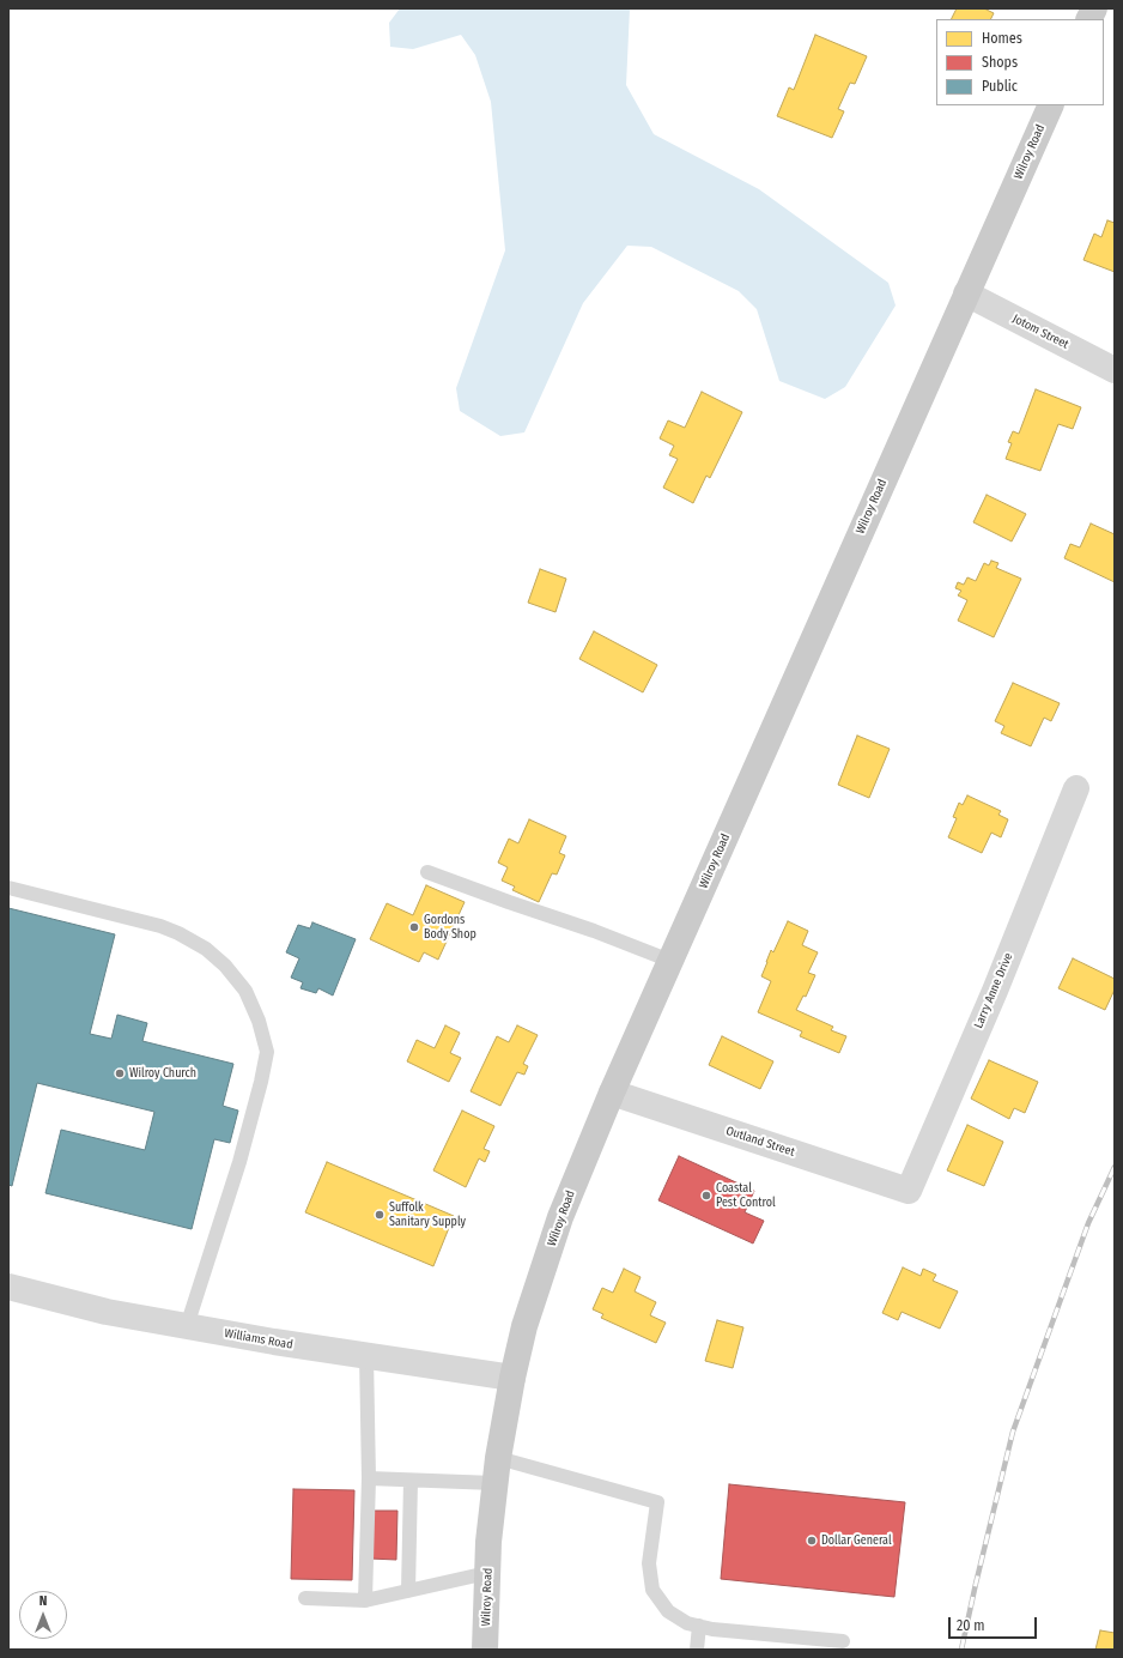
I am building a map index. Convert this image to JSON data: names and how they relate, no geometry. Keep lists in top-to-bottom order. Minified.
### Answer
{"streets":{"main road":["Wilroy Road"],"street":["Jotom Street","Larry Anne Drive","Outland Street","Williams Road"]},"crossings":[["Wilroy Road","Jotom Street"],["Wilroy Road","Outland Street"],["Wilroy Road","Williams Road"],["Larry Anne Drive","Outland Street"]],"places":["Gordons Body Shop","Wilroy Church","Coastal Pest Control","Suffolk Sanitary Supply","Dollar General"],"legend":["Homes","Shops","Public"],"scale_bar":"20 m","north":"top"}
